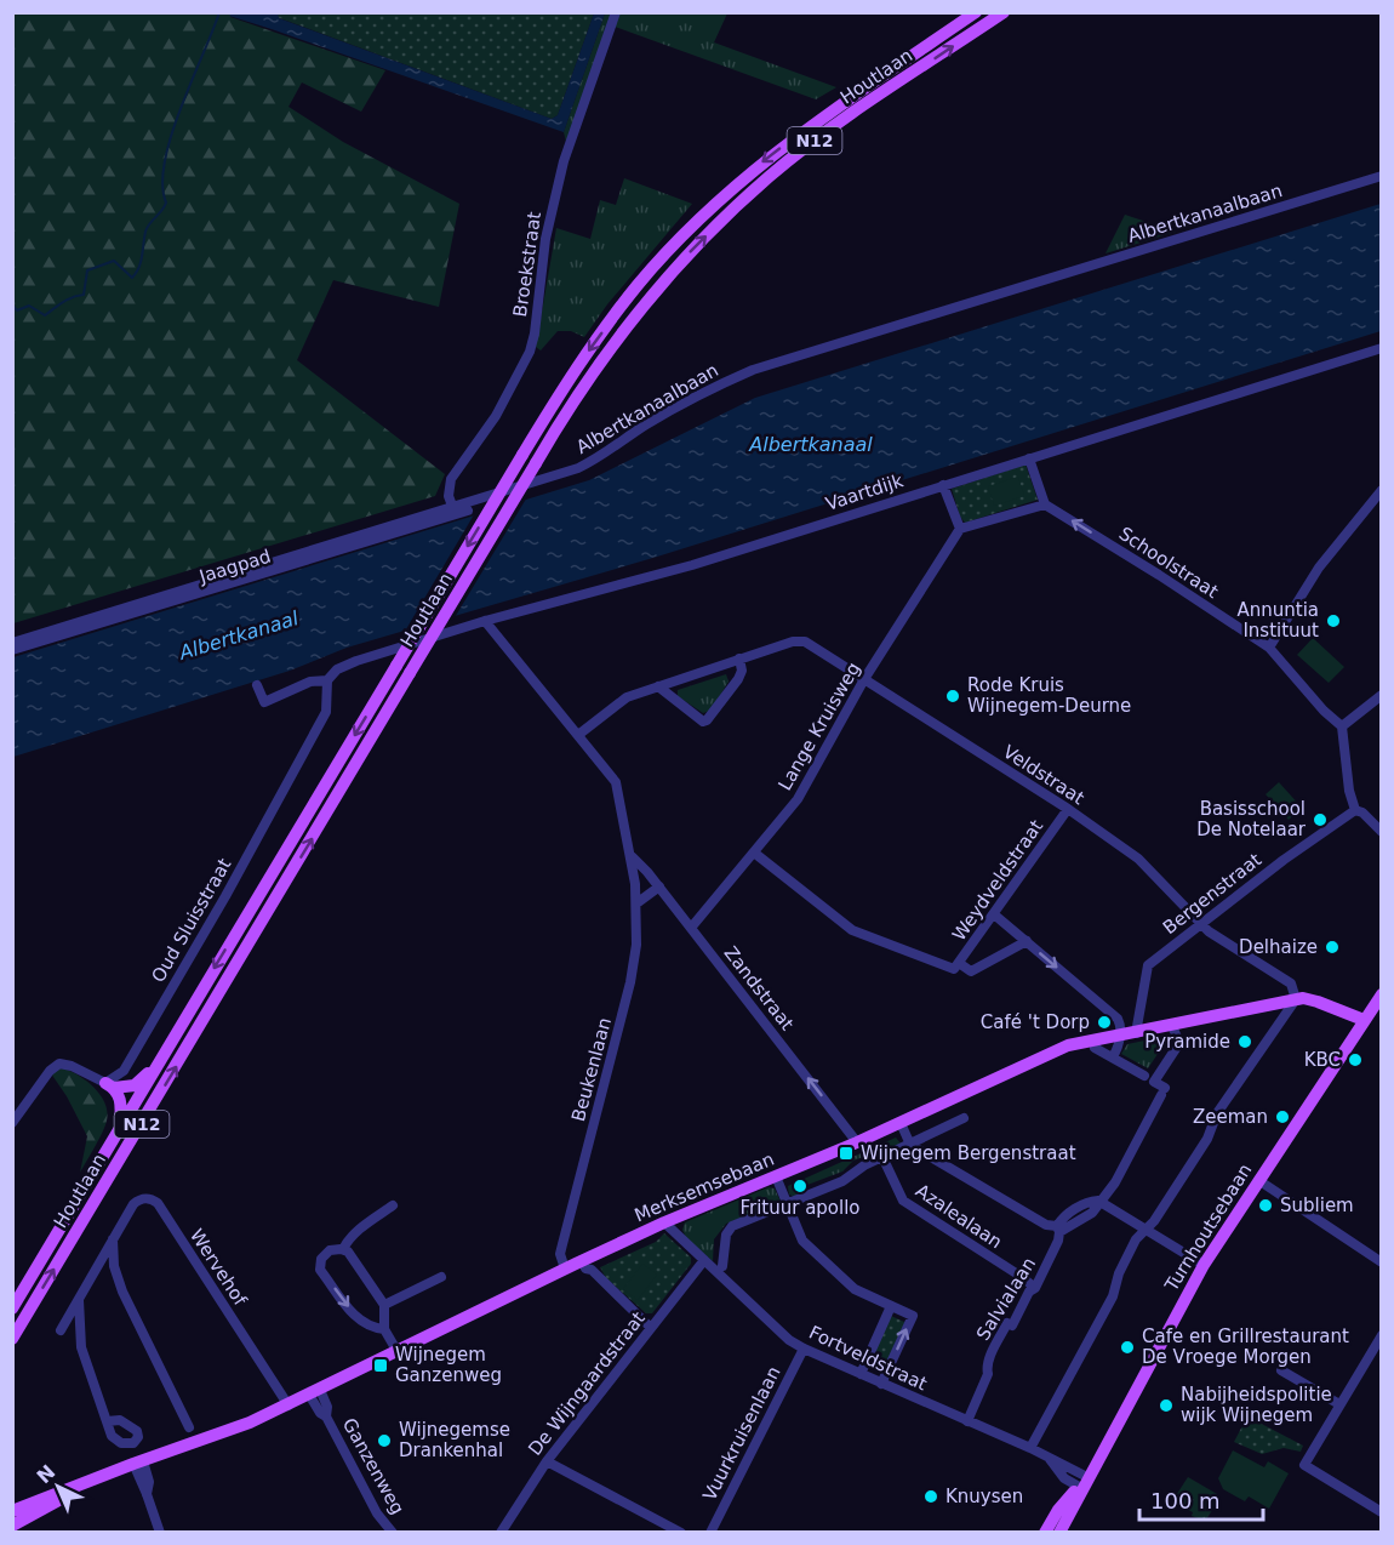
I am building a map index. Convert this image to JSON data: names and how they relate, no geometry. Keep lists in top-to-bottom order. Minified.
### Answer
{"streets":{"main road":["Houtlaan","N12","Merksemsebaan","Turnhoutsebaan"],"street":["Albertkanaalbaan","Broekstraat","Vaartdijk","Schoolstraat","Jaagpad","Lange Kruisweg","Veldstraat","Weydveldstraat","Bergenstraat","Oud Sluisstraat","Zandstraat","Beukenlaan","Azalealaan","Wervehof","Salvialaan","Fortveldstraat","De Wijngaardstraat","Vuurkruisenlaan","Ganzenweg"]},"crossings":[["Albertkanaalbaan","Broekstraat"],["Vaartdijk","Oud Sluisstraat"],["Lange Kruisweg","Veldstraat"],["Lange Kruisweg","Zandstraat"],["Veldstraat","Weydveldstraat"],["Veldstraat","Bergenstraat"],["Veldstraat","Merksemsebaan"],["Bergenstraat","Merksemsebaan"],["Zandstraat","Merksemsebaan"],["Beukenlaan","Merksemsebaan"],["Merksemsebaan","Turnhoutsebaan"],["Merksemsebaan","Wervehof"],["Merksemsebaan","Fortveldstraat"],["Merksemsebaan","Ganzenweg"],["Azalealaan","Salvialaan"],["Turnhoutsebaan","Fortveldstraat"],["Salvialaan","Fortveldstraat"],["Fortveldstraat","De Wijngaardstraat"],["Fortveldstraat","Vuurkruisenlaan"]],"one_way":["Schoolstraat","Zandstraat"],"water":["Albertkanaal"],"places":{"other":["Annuntia Instituut","Rode Kruis Wijnegem-Deurne","Basisschool De Notelaar","Delhaize","Café 't Dorp","Pyramide","KBC","Zeeman","Frituur apollo","Subliem","Cafe en Grillrestaurant De Vroege Morgen","Nabijheidspolitie wijk Wijnegem","Wijnegemse Drankenhal","Knuysen"],"transit":["Wijnegem Bergenstraat","Wijnegem Ganzenweg"]},"scale_bar":"100 m","north":"top left"}
